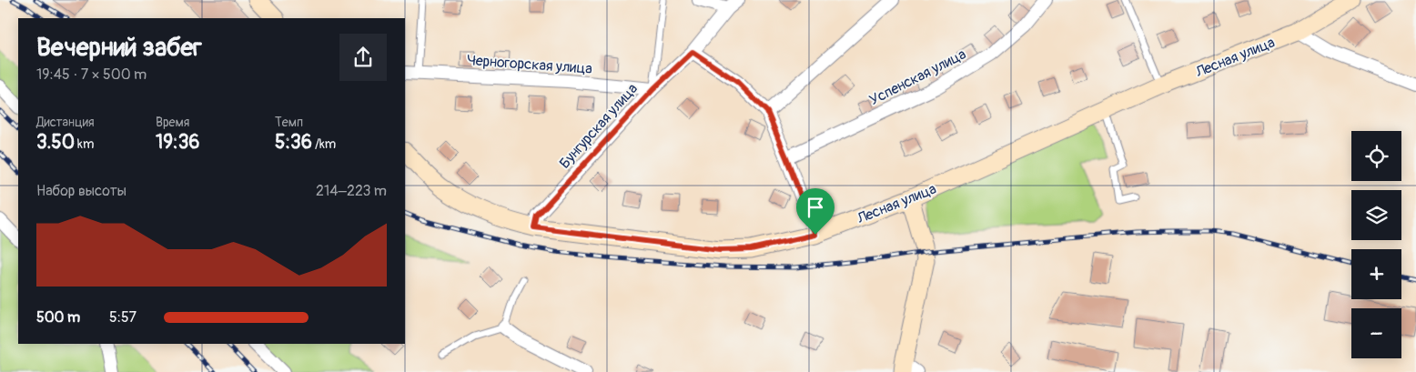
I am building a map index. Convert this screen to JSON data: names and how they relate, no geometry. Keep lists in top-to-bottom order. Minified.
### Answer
{"streets":{"main road":["Лесная улица"],"street":["Черногорская улица","Успенская улица","Бунгурская улица"]},"crossings":[["Лесная улица","Бунгурская улица"],["Черногорская улица","Бунгурская улица"]],"page":{"heading":["Вечерний забег","19:45 · 7 × 500 m"],"stats":[["Дистанция","3.50 km"],["Время","19:36"],["Темп","5:36 /km"]],"map_buttons":["+","−"],"chart":["Набор высоты","214–223 m"],"list":[{"name":"500 m","note":"5:57"}]}}
